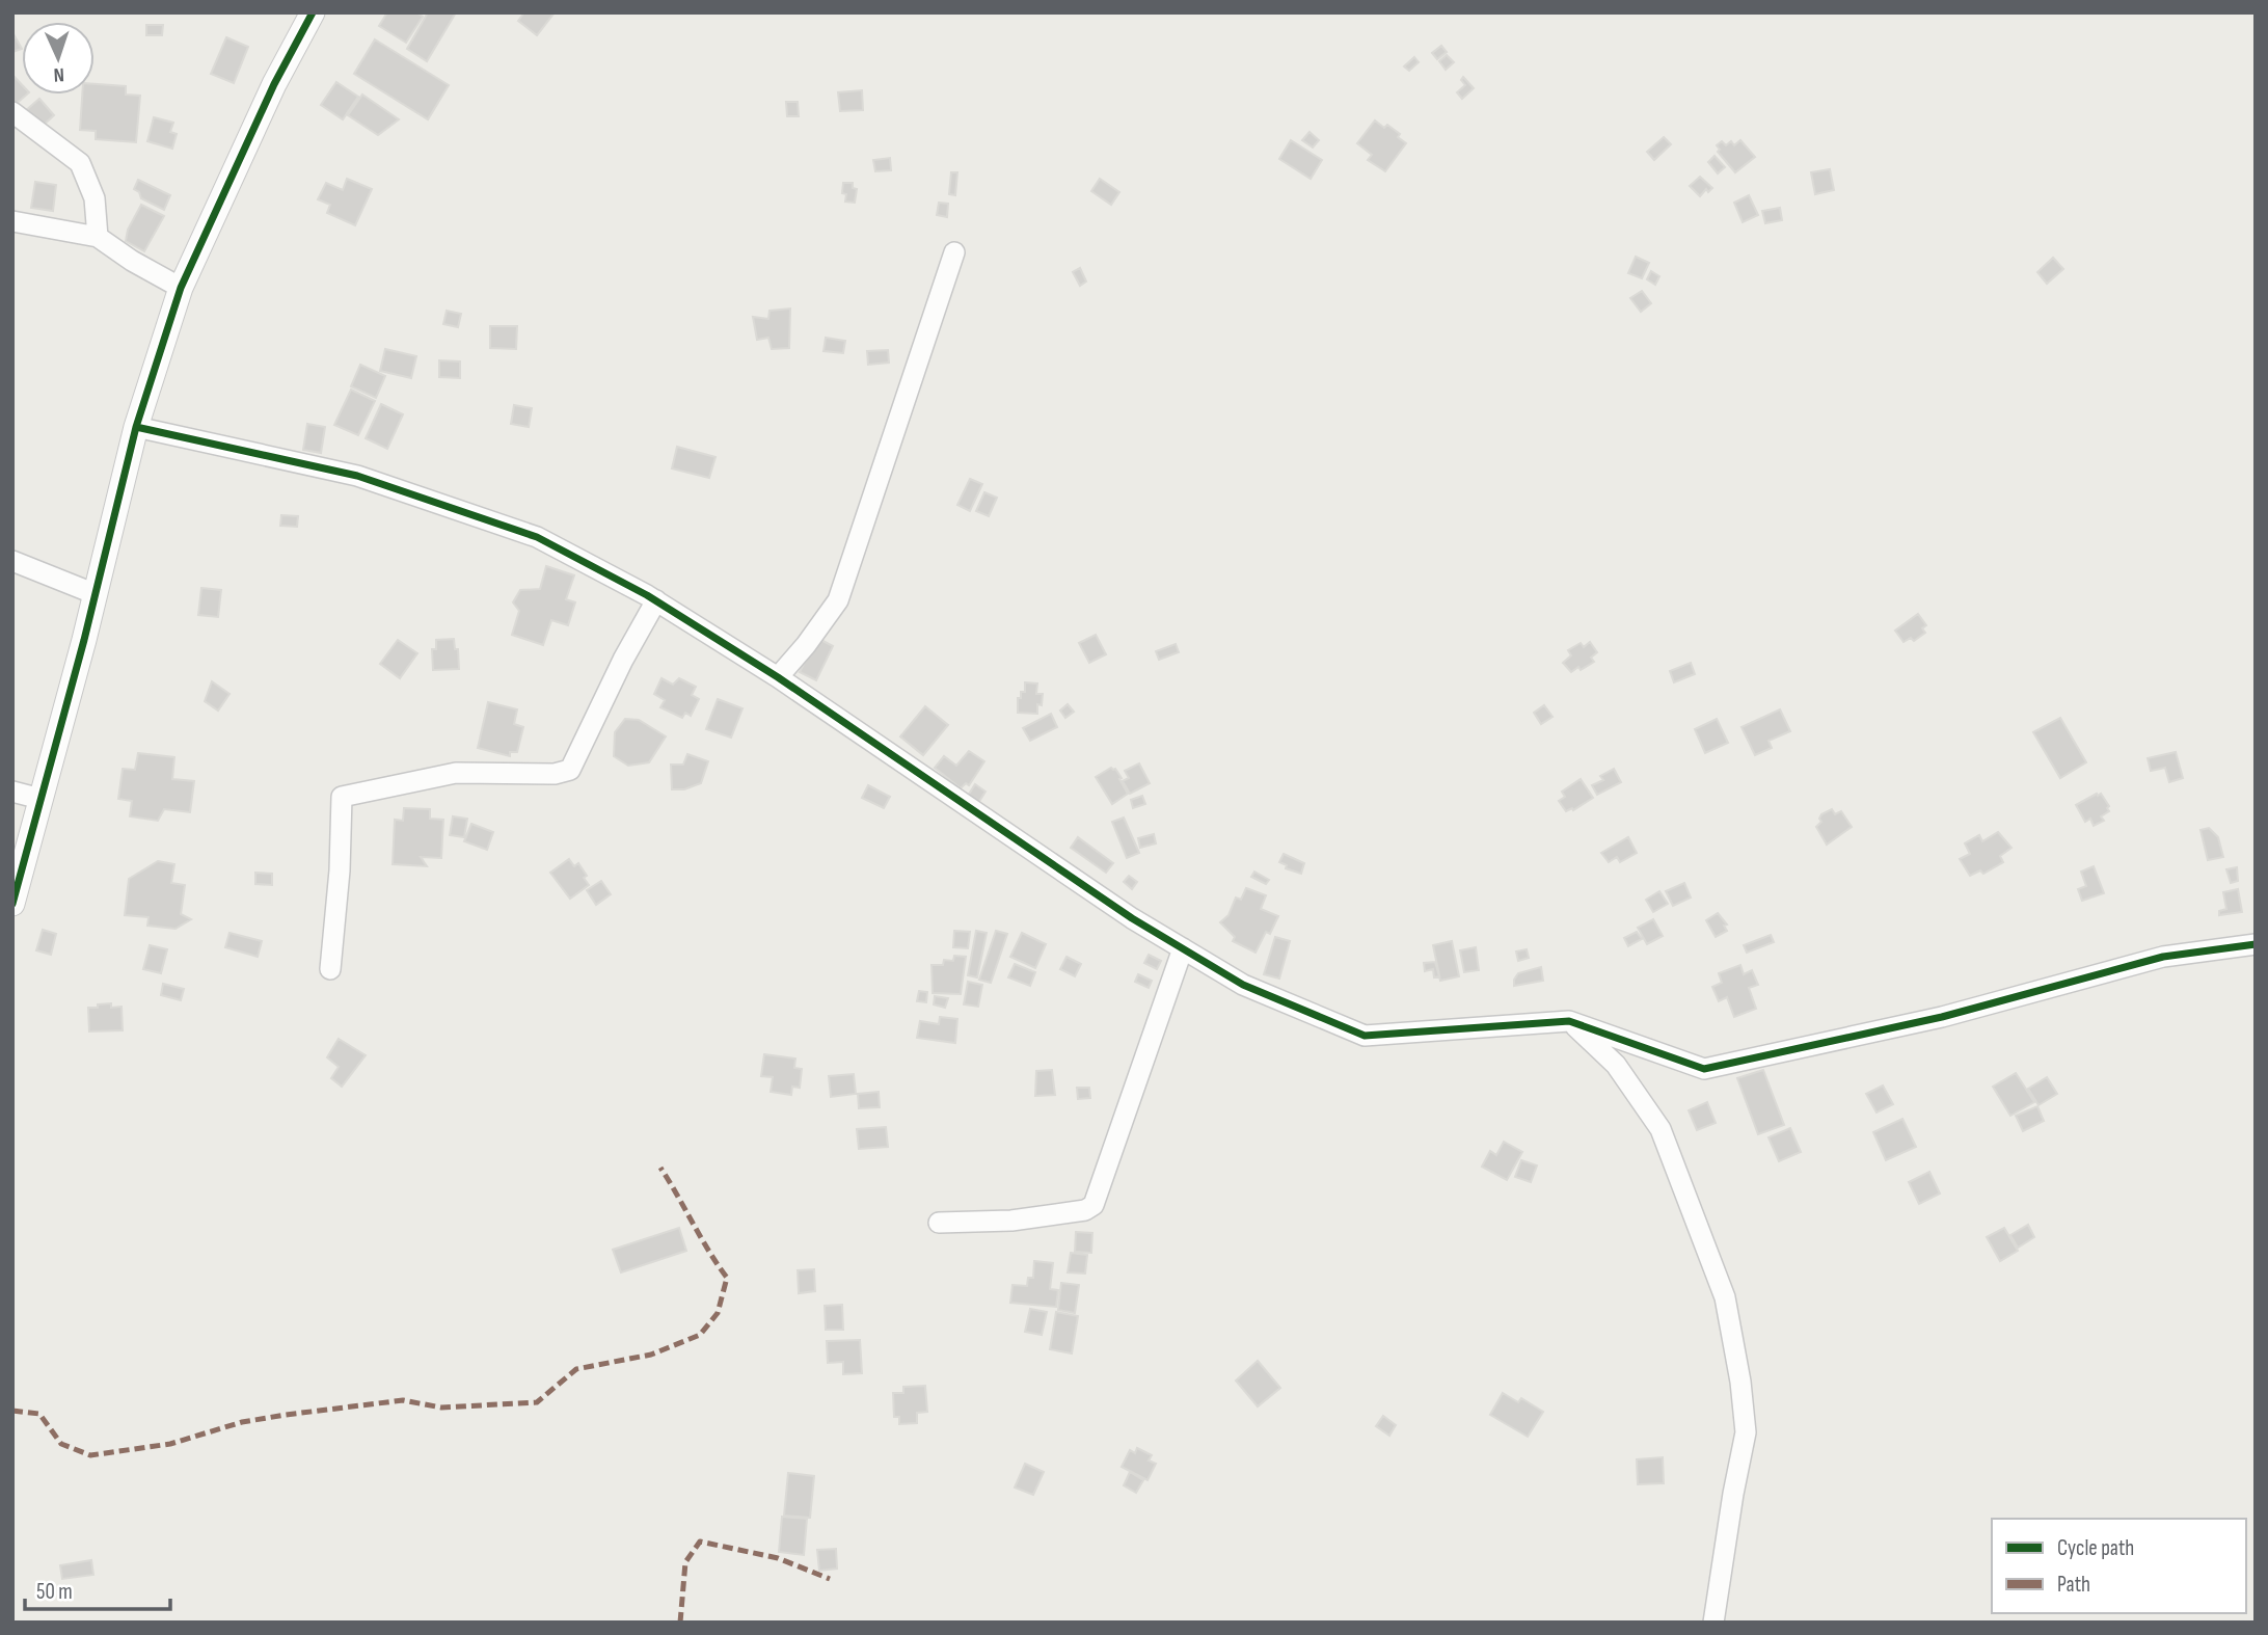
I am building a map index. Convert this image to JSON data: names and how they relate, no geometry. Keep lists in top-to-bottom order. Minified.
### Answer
{"legend":["Cycle path","Path"],"scale_bar":"50 m","north":"bottom"}
